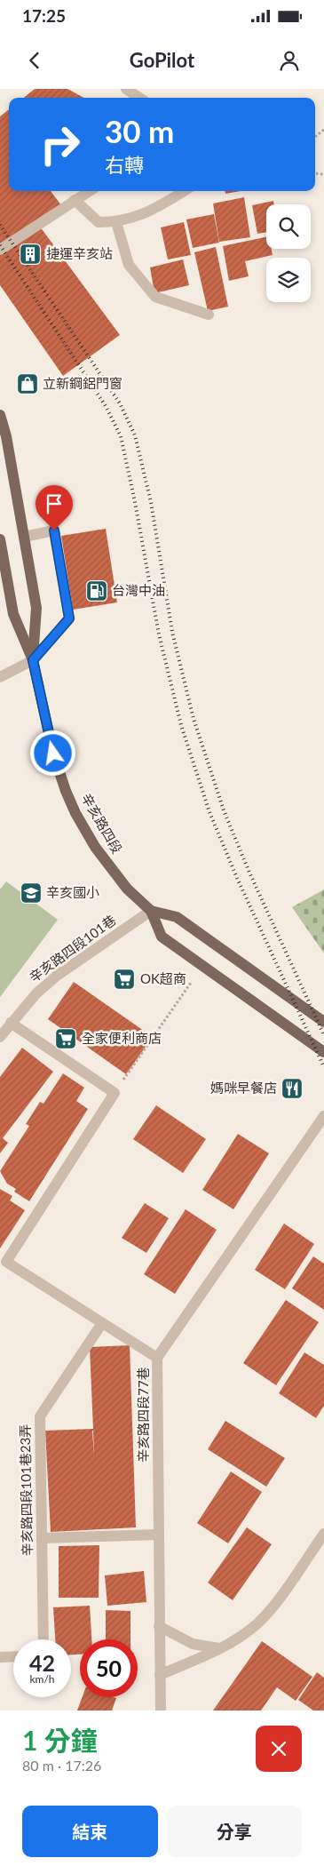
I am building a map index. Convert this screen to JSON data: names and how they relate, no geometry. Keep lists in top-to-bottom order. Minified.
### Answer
{"streets":{"main road":["辛亥路四段"],"street":["辛亥路四段101巷","辛亥路四段77巷","辛亥路四段101巷23弄"]},"crossings":[["辛亥路四段","辛亥路四段101巷"]],"places":{"building":["捷運辛亥站"],"shop":["立新鋼鋁門窗"],"fuel station":["台灣中油"],"school or university":["辛亥國小"],"supermarket":["OK超商","全家便利商店"],"restaurant":["媽咪早餐店"]},"page":{"status":"17:25","header":"GoPilot","turn":["30 m","右轉"],"speed":"42 km/h","limit":"50","heading":["1 分鐘","80 m · 17:26"],"buttons":["結束","分享"]}}
